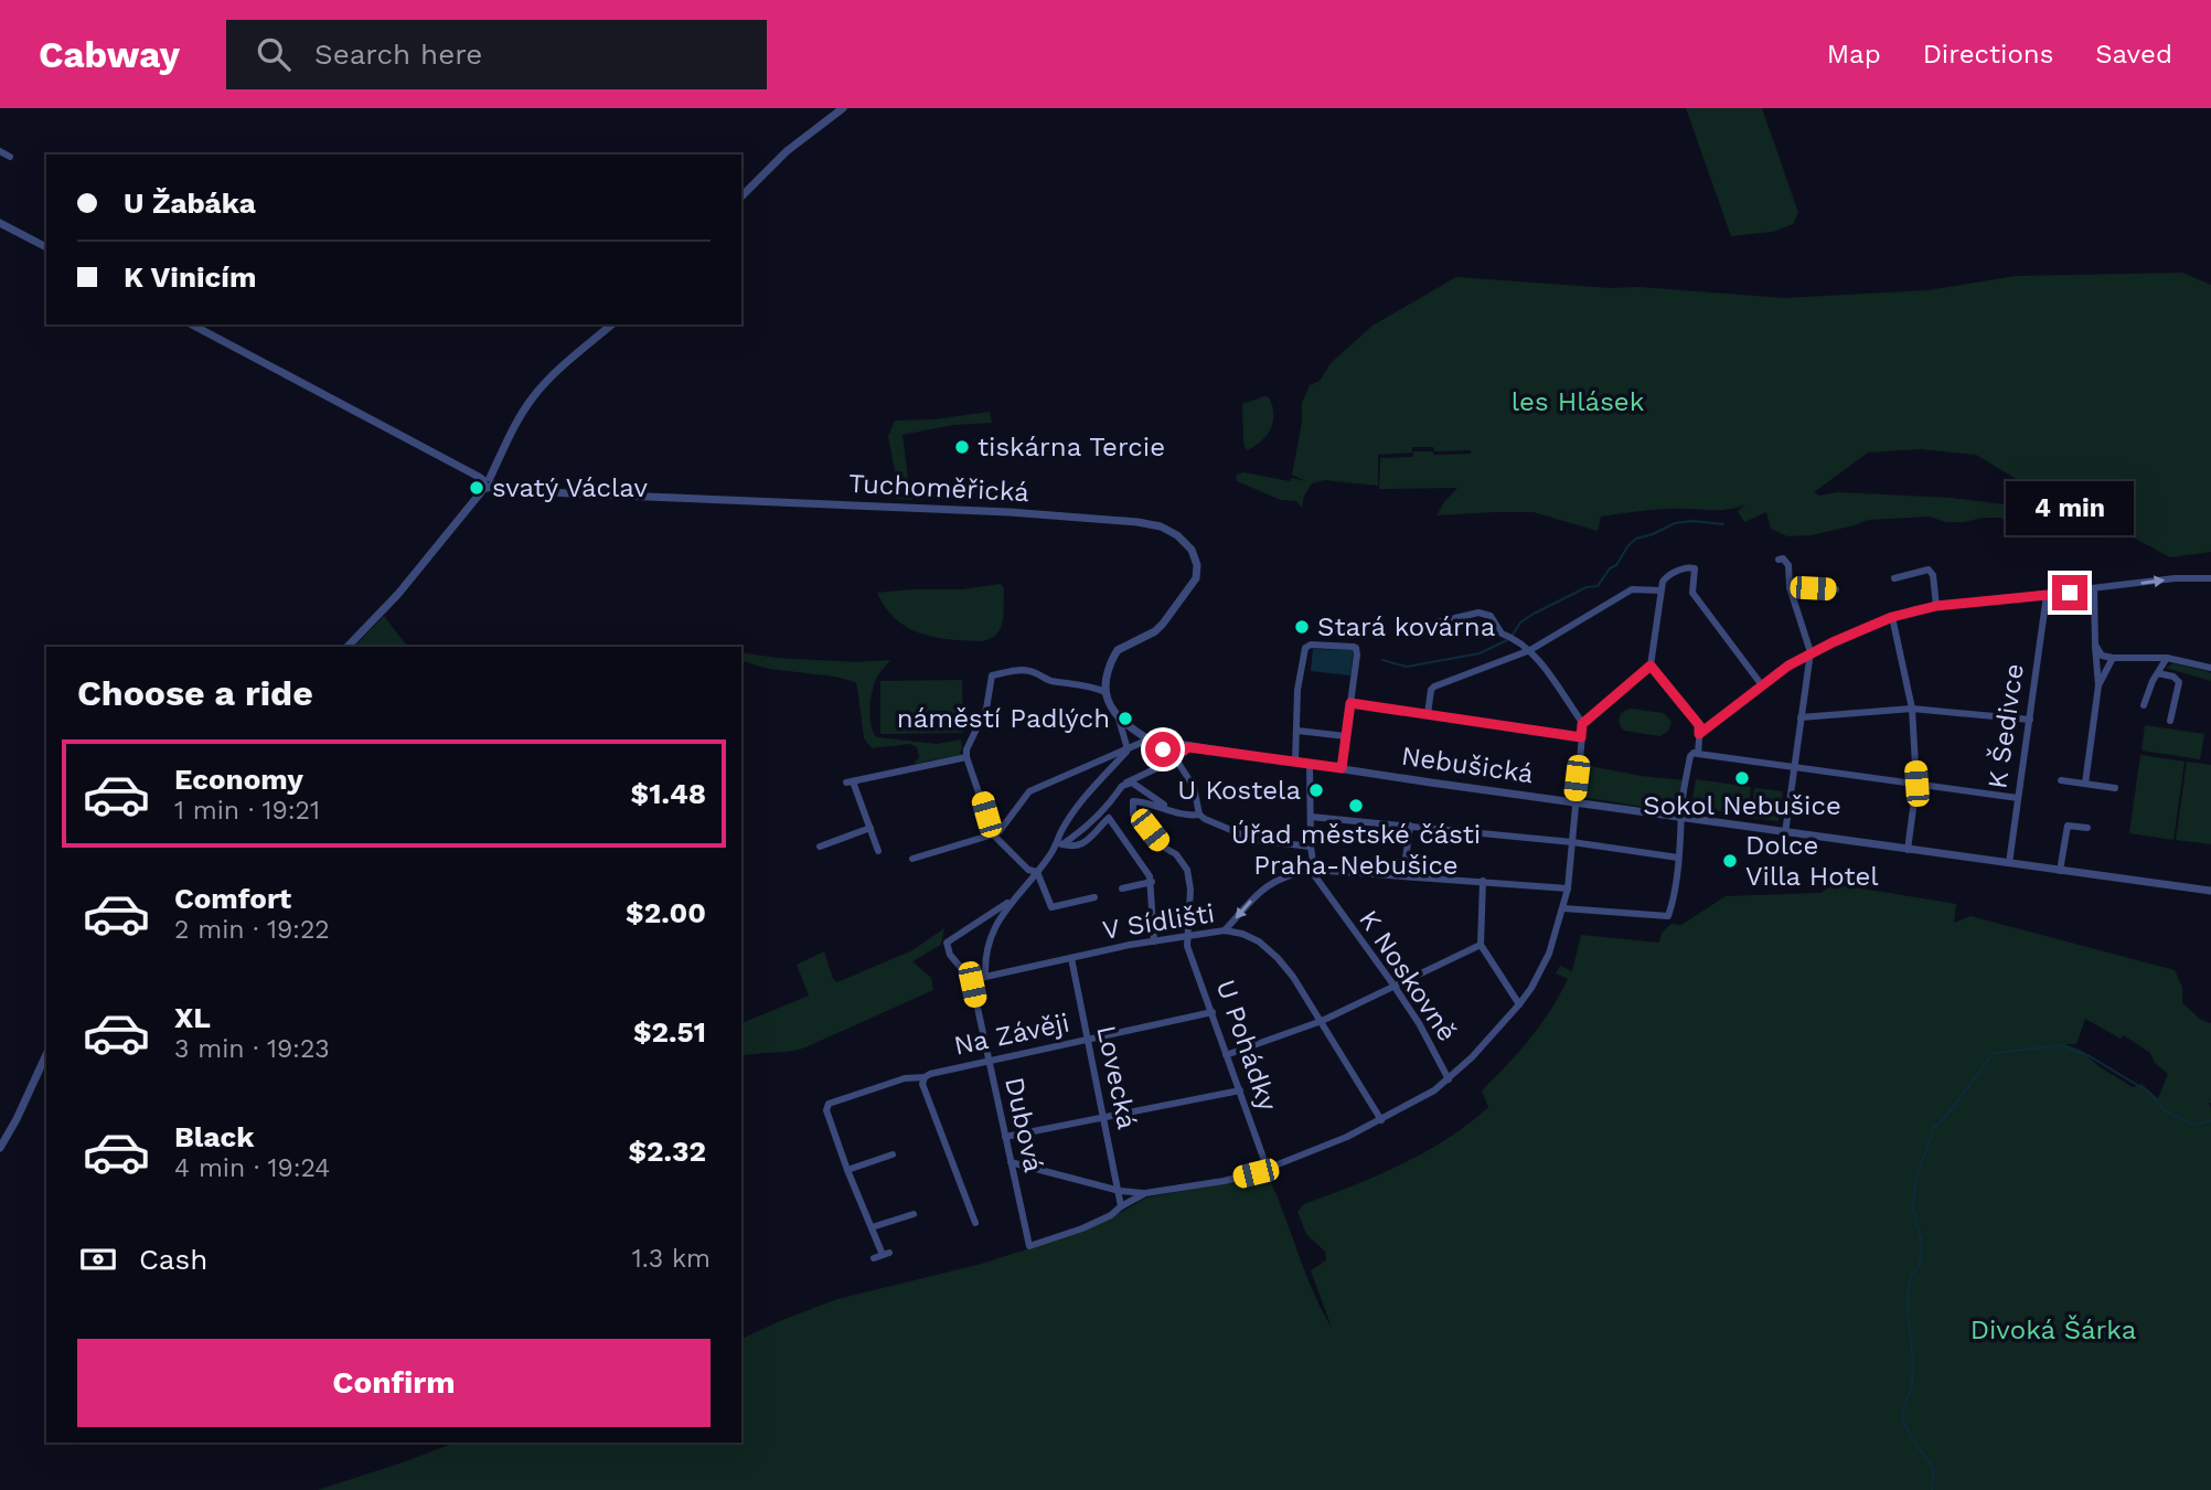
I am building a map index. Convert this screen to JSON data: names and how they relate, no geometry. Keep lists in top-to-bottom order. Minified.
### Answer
{"streets":{"street":["Tuchoměřická","K Šedivce","Nebušická","V Sídlišti","K Noskovně","Na Závěji","U Pohádky","Lovecká","Dubová"]},"crossings":[["K Šedivce","Nebušická"],["Nebušická","K Noskovně"],["V Sídlišti","U Pohádky"],["V Sídlišti","Lovecká"],["V Sídlišti","Dubová"],["Na Závěji","U Pohádky"],["Na Závěji","Lovecká"],["Na Závěji","Dubová"],["Lovecká","Dubová"]],"parks":["les Hlásek","Divoká Šárka"],"places":["tiskárna Tercie","svatý Václav","Stará kovárna","náměstí Padlých","Sokol Nebušice","U Kostela","Úřad městské části Praha-Nebušice","Dolce Villa Hotel"],"page":{"header":"Cabway","search":"Search here","nav":["Map","Directions","Saved"],"banner":["U Žabáka","K Vinicím"],"bubble":"4 min","heading":"Choose a ride","list":[{"name":"Economy","note":"1 min · 19:21","value":"$1.48"},{"name":"Comfort","note":"2 min · 19:22","value":"$2.00"},{"name":"XL","note":"3 min · 19:23","value":"$2.51"},{"name":"Black","note":"4 min · 19:24","value":"$2.32"}],"pay":["Cash","1.3 km"],"buttons":"Confirm"}}
